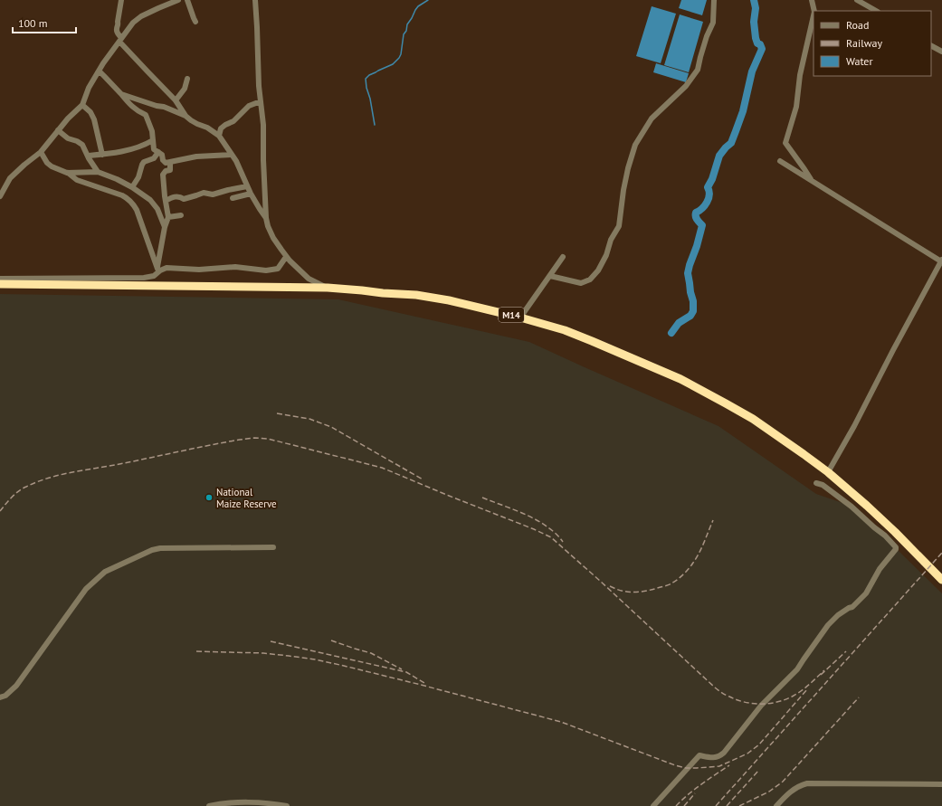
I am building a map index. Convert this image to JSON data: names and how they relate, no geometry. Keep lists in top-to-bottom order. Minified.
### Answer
{"streets":{"highway":["M14"]},"places":["National Maize Reserve"],"legend":["Road","Railway","Water"],"scale_bar":"100 m"}
